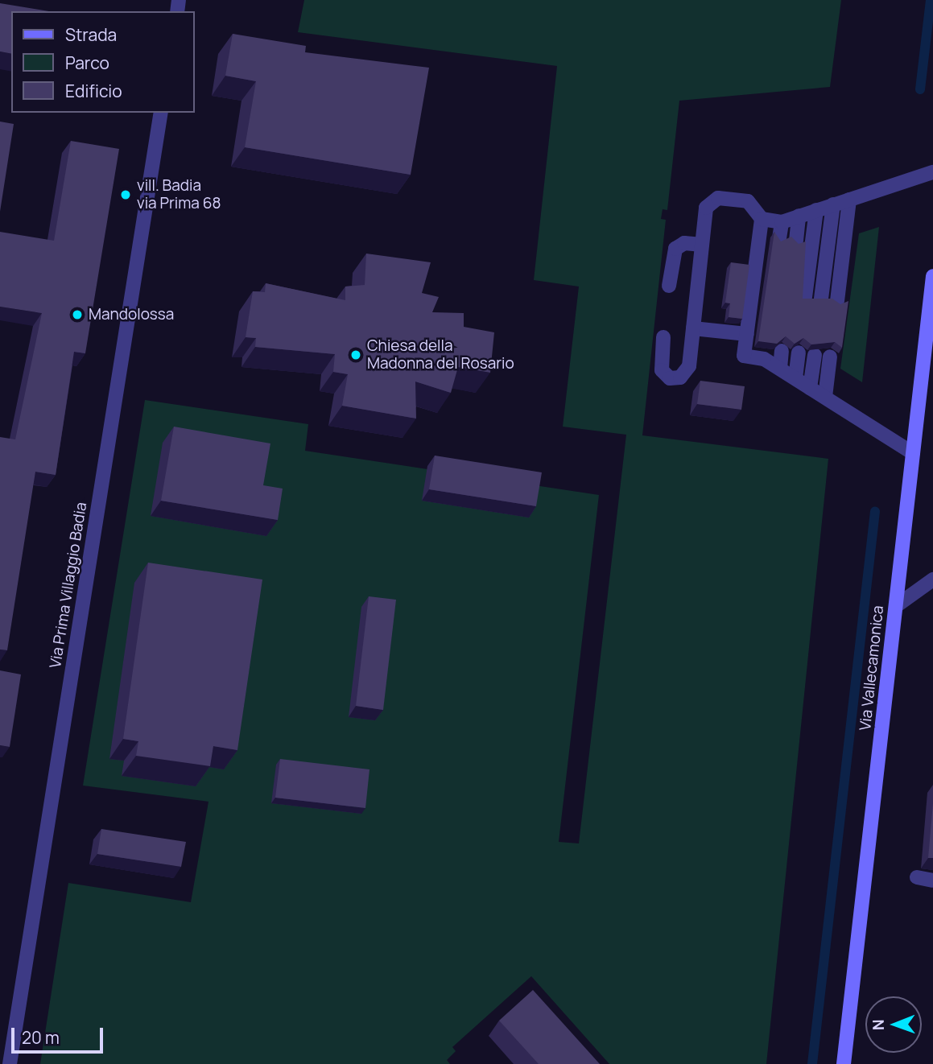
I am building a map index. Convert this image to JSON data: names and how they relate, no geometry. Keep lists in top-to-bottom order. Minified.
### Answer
{"streets":{"main road":["Via Vallecamonica"],"street":["Via Prima Villaggio Badia"]},"places":["vill. Badia via Prima 68","Mandolossa","Chiesa della Madonna del Rosario"],"legend":["Strada","Parco","Edificio"],"scale_bar":"20 m","north":"left"}
